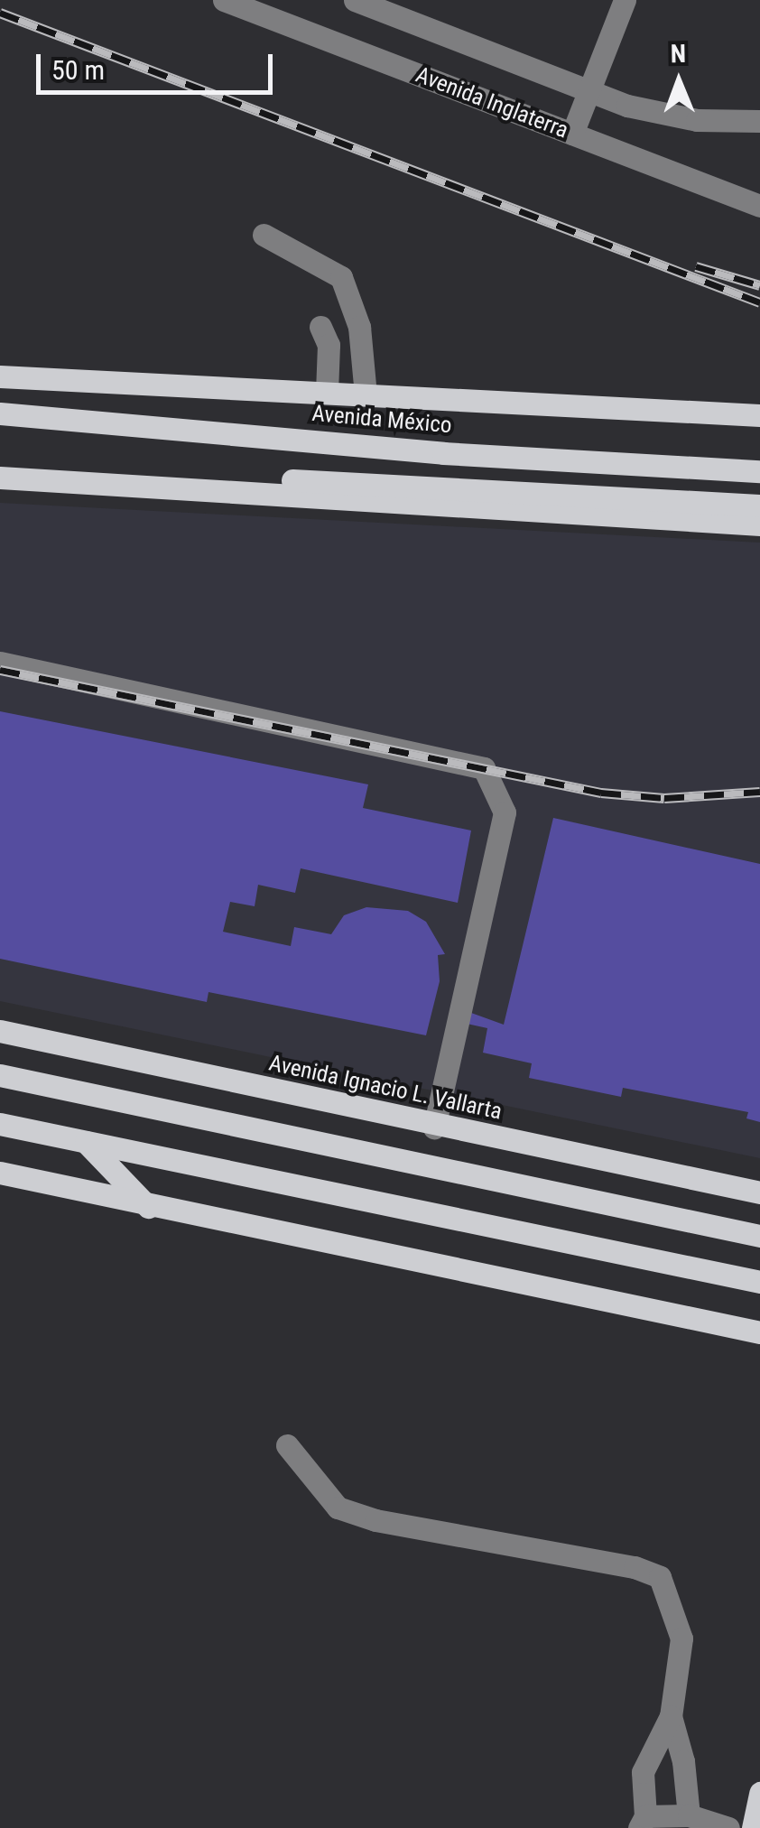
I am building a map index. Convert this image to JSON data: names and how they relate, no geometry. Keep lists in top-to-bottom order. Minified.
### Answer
{"streets":{"main road":["Avenida México","Avenida Ignacio L. Vallarta"],"street":["Avenida Inglaterra"]},"scale_bar":"50 m","north":"top"}
